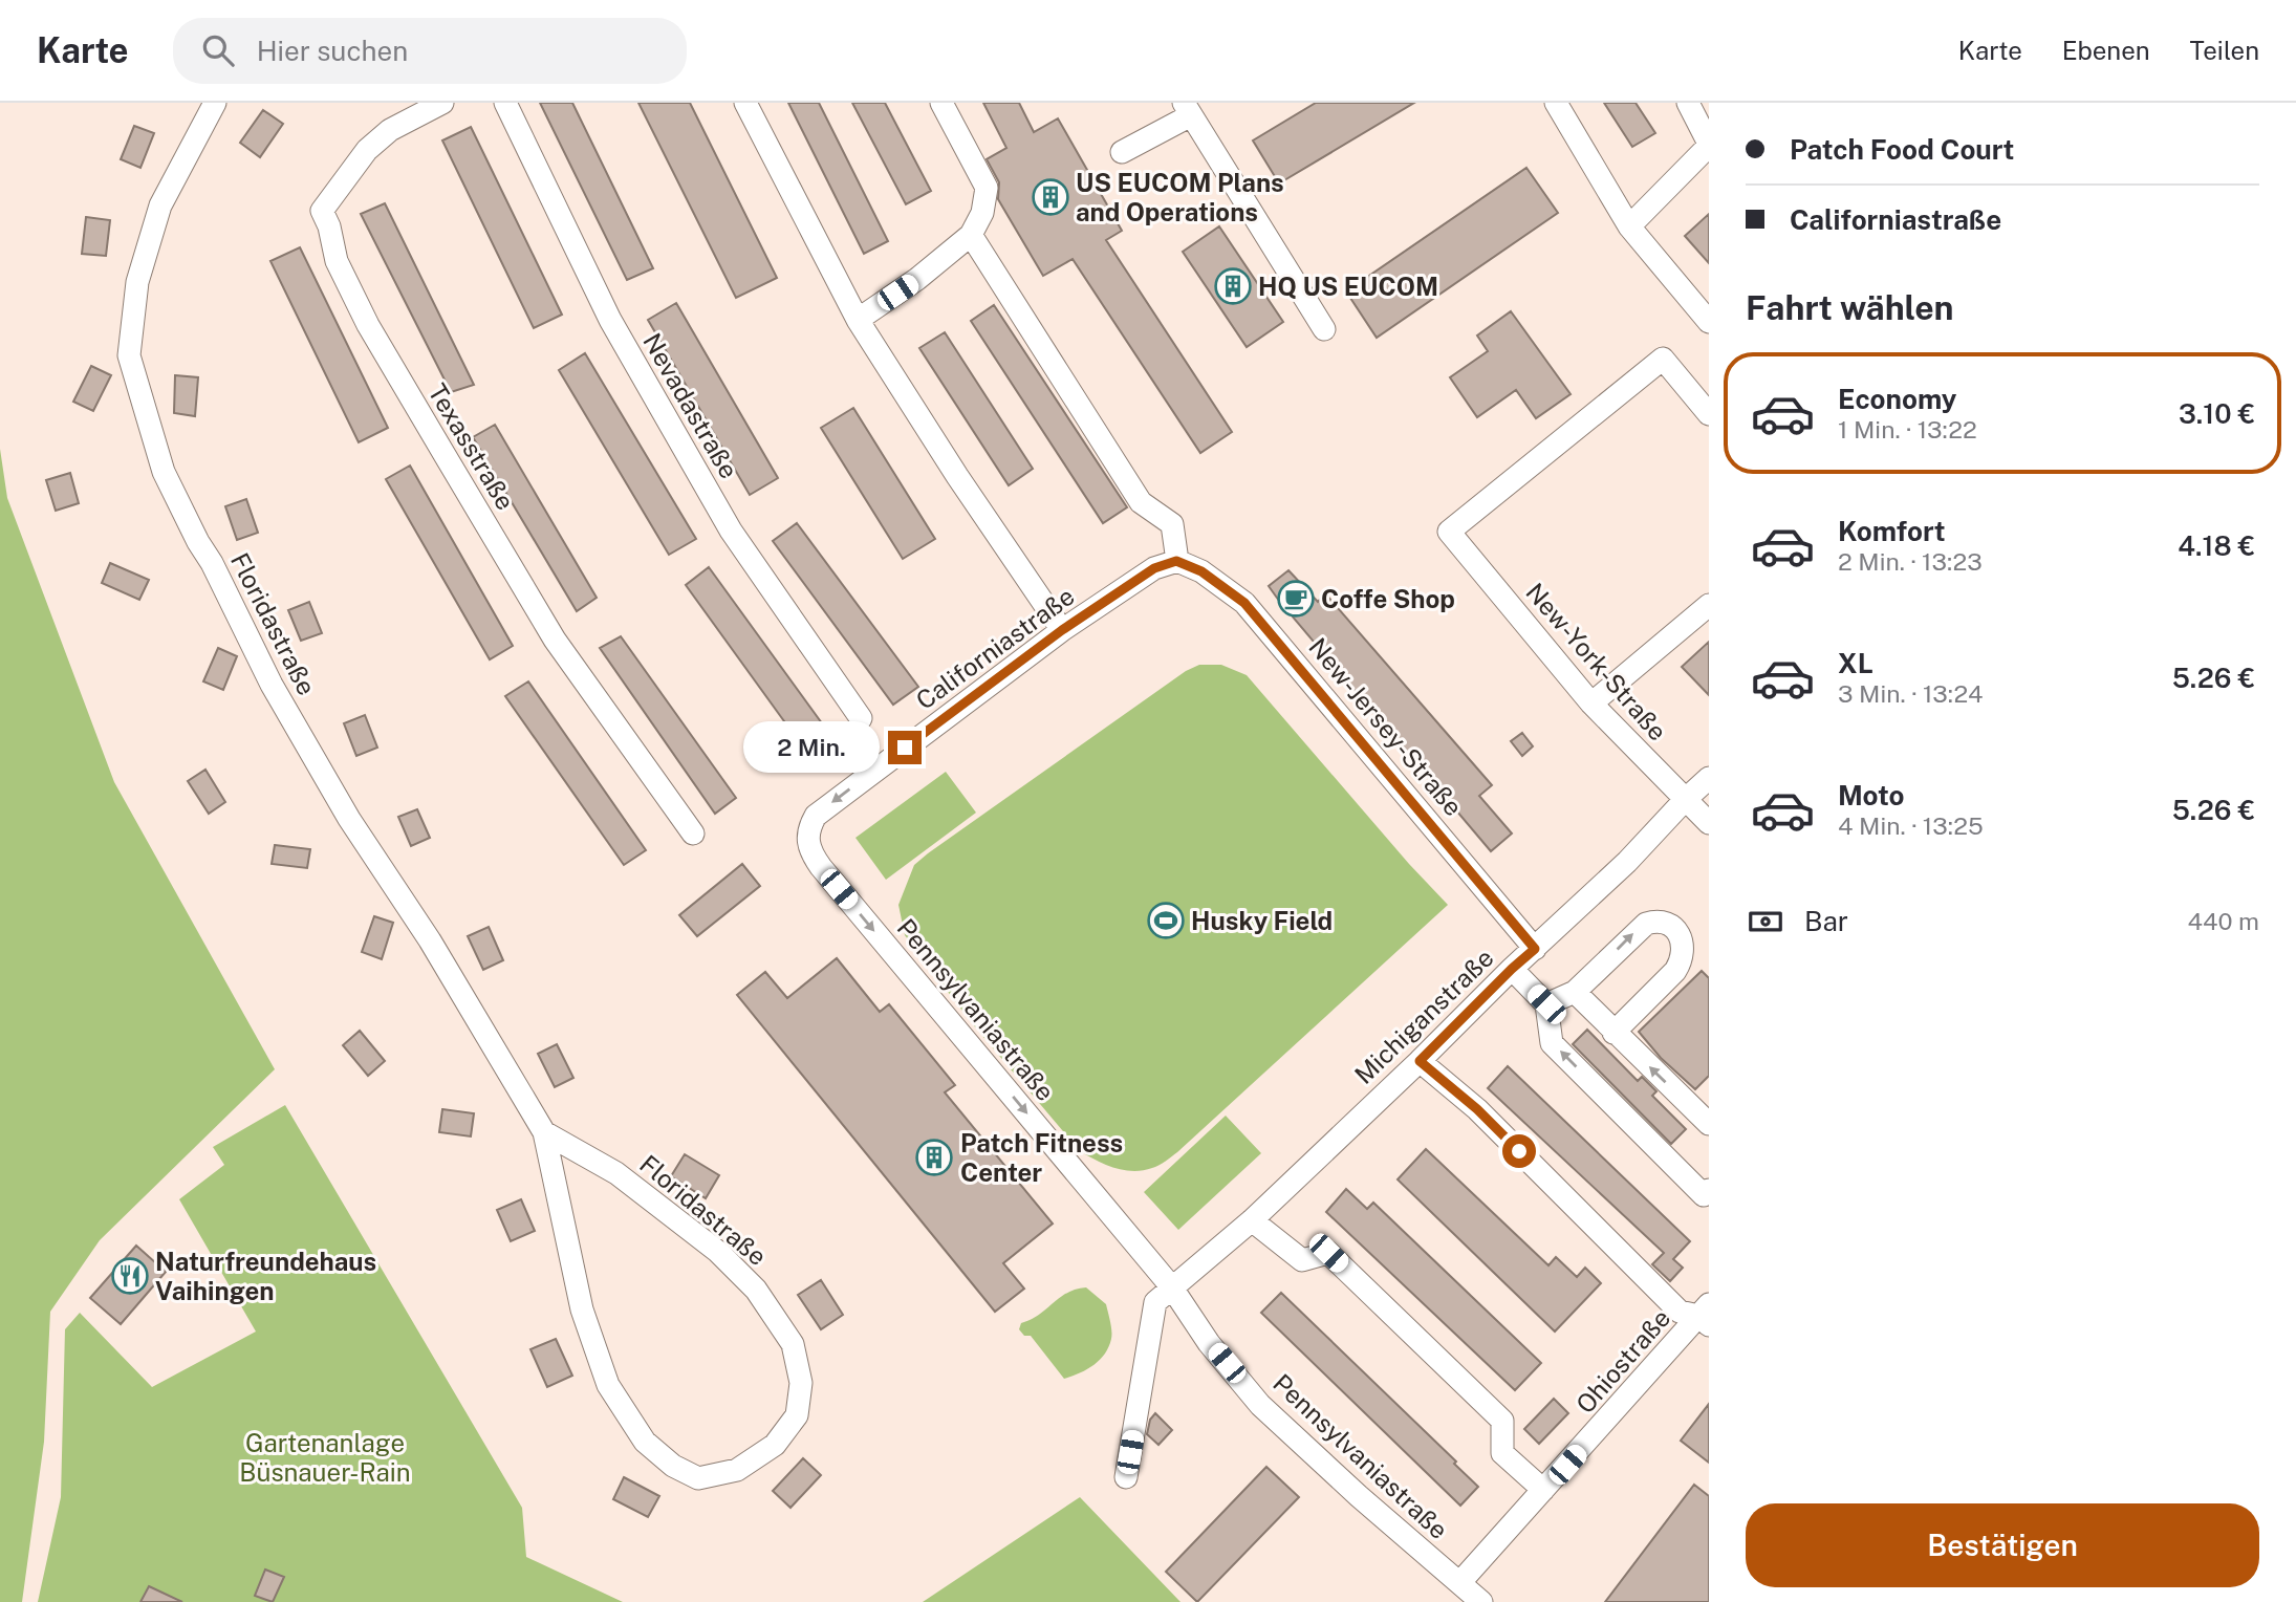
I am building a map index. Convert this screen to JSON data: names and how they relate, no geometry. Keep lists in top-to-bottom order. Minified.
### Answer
{"streets":{"street":["Nevadastraße","Texasstraße","Floridastraße","Californiastraße","New-York-Straße","New-Jersey-Straße","Pennsylvaniastraße","Michiganstraße","Ohiostraße"]},"crossings":[["Californiastraße","New-Jersey-Straße"],["Californiastraße","Pennsylvaniastraße"],["New-York-Straße","Michiganstraße"],["New-Jersey-Straße","Michiganstraße"],["Pennsylvaniastraße","Michiganstraße"],["Pennsylvaniastraße","Ohiostraße"]],"one_way":["Californiastraße","Pennsylvaniastraße"],"parks":["Gartenanlage Büsnauer-Rain"],"places":{"building":["US EUCOM Plans and Operations","HQ US EUCOM","Patch Fitness Center"],"cafe":["Coffe Shop"],"sports":["Husky Field"],"restaurant":["Naturfreundehaus Vaihingen"]},"page":{"header":"Karte","search":"Hier suchen","nav":["Karte","Ebenen","Teilen"],"banner":["Patch Food Court","Californiastraße"],"heading":"Fahrt wählen","list":[{"name":"Economy","note":"1 Min. · 13:22","value":"3.10 €"},{"name":"Komfort","note":"2 Min. · 13:23","value":"4.18 €"},{"name":"XL","note":"3 Min. · 13:24","value":"5.26 €"},{"name":"Moto","note":"4 Min. · 13:25","value":"5.26 €"}],"bubble":"2 Min.","pay":["Bar","440 m"],"buttons":"Bestätigen"}}
